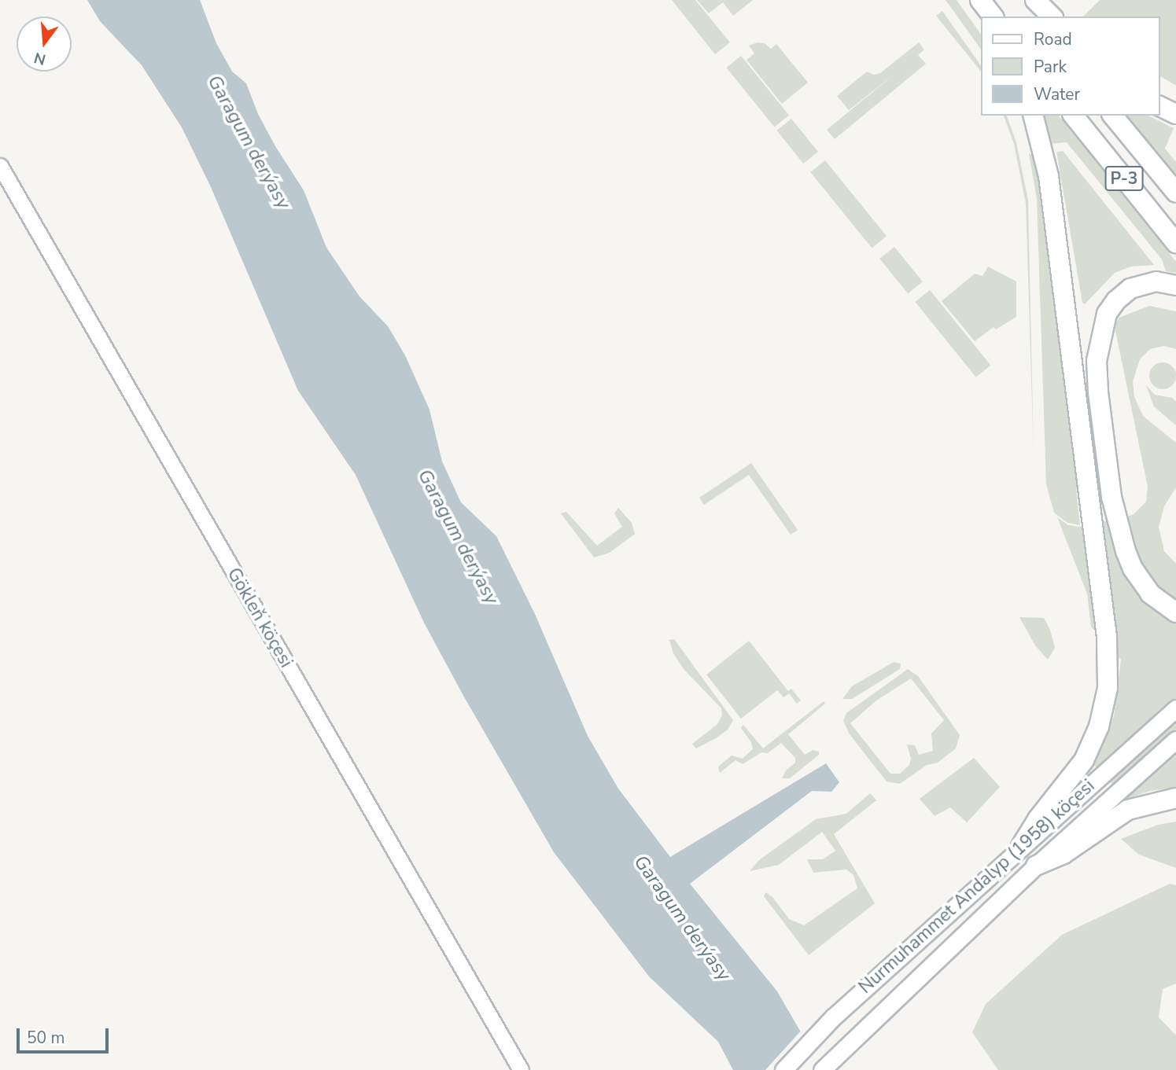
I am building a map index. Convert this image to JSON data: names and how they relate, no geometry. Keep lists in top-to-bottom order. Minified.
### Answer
{"streets":{"highway":["P-3"],"main road":["Nurmuhammet Andalyp (1958) köçesi"],"street":["Gökleň köçesi"]},"water":["Garagum derýasy"],"legend":["Road","Park","Water"],"scale_bar":"50 m","north":"bottom"}
